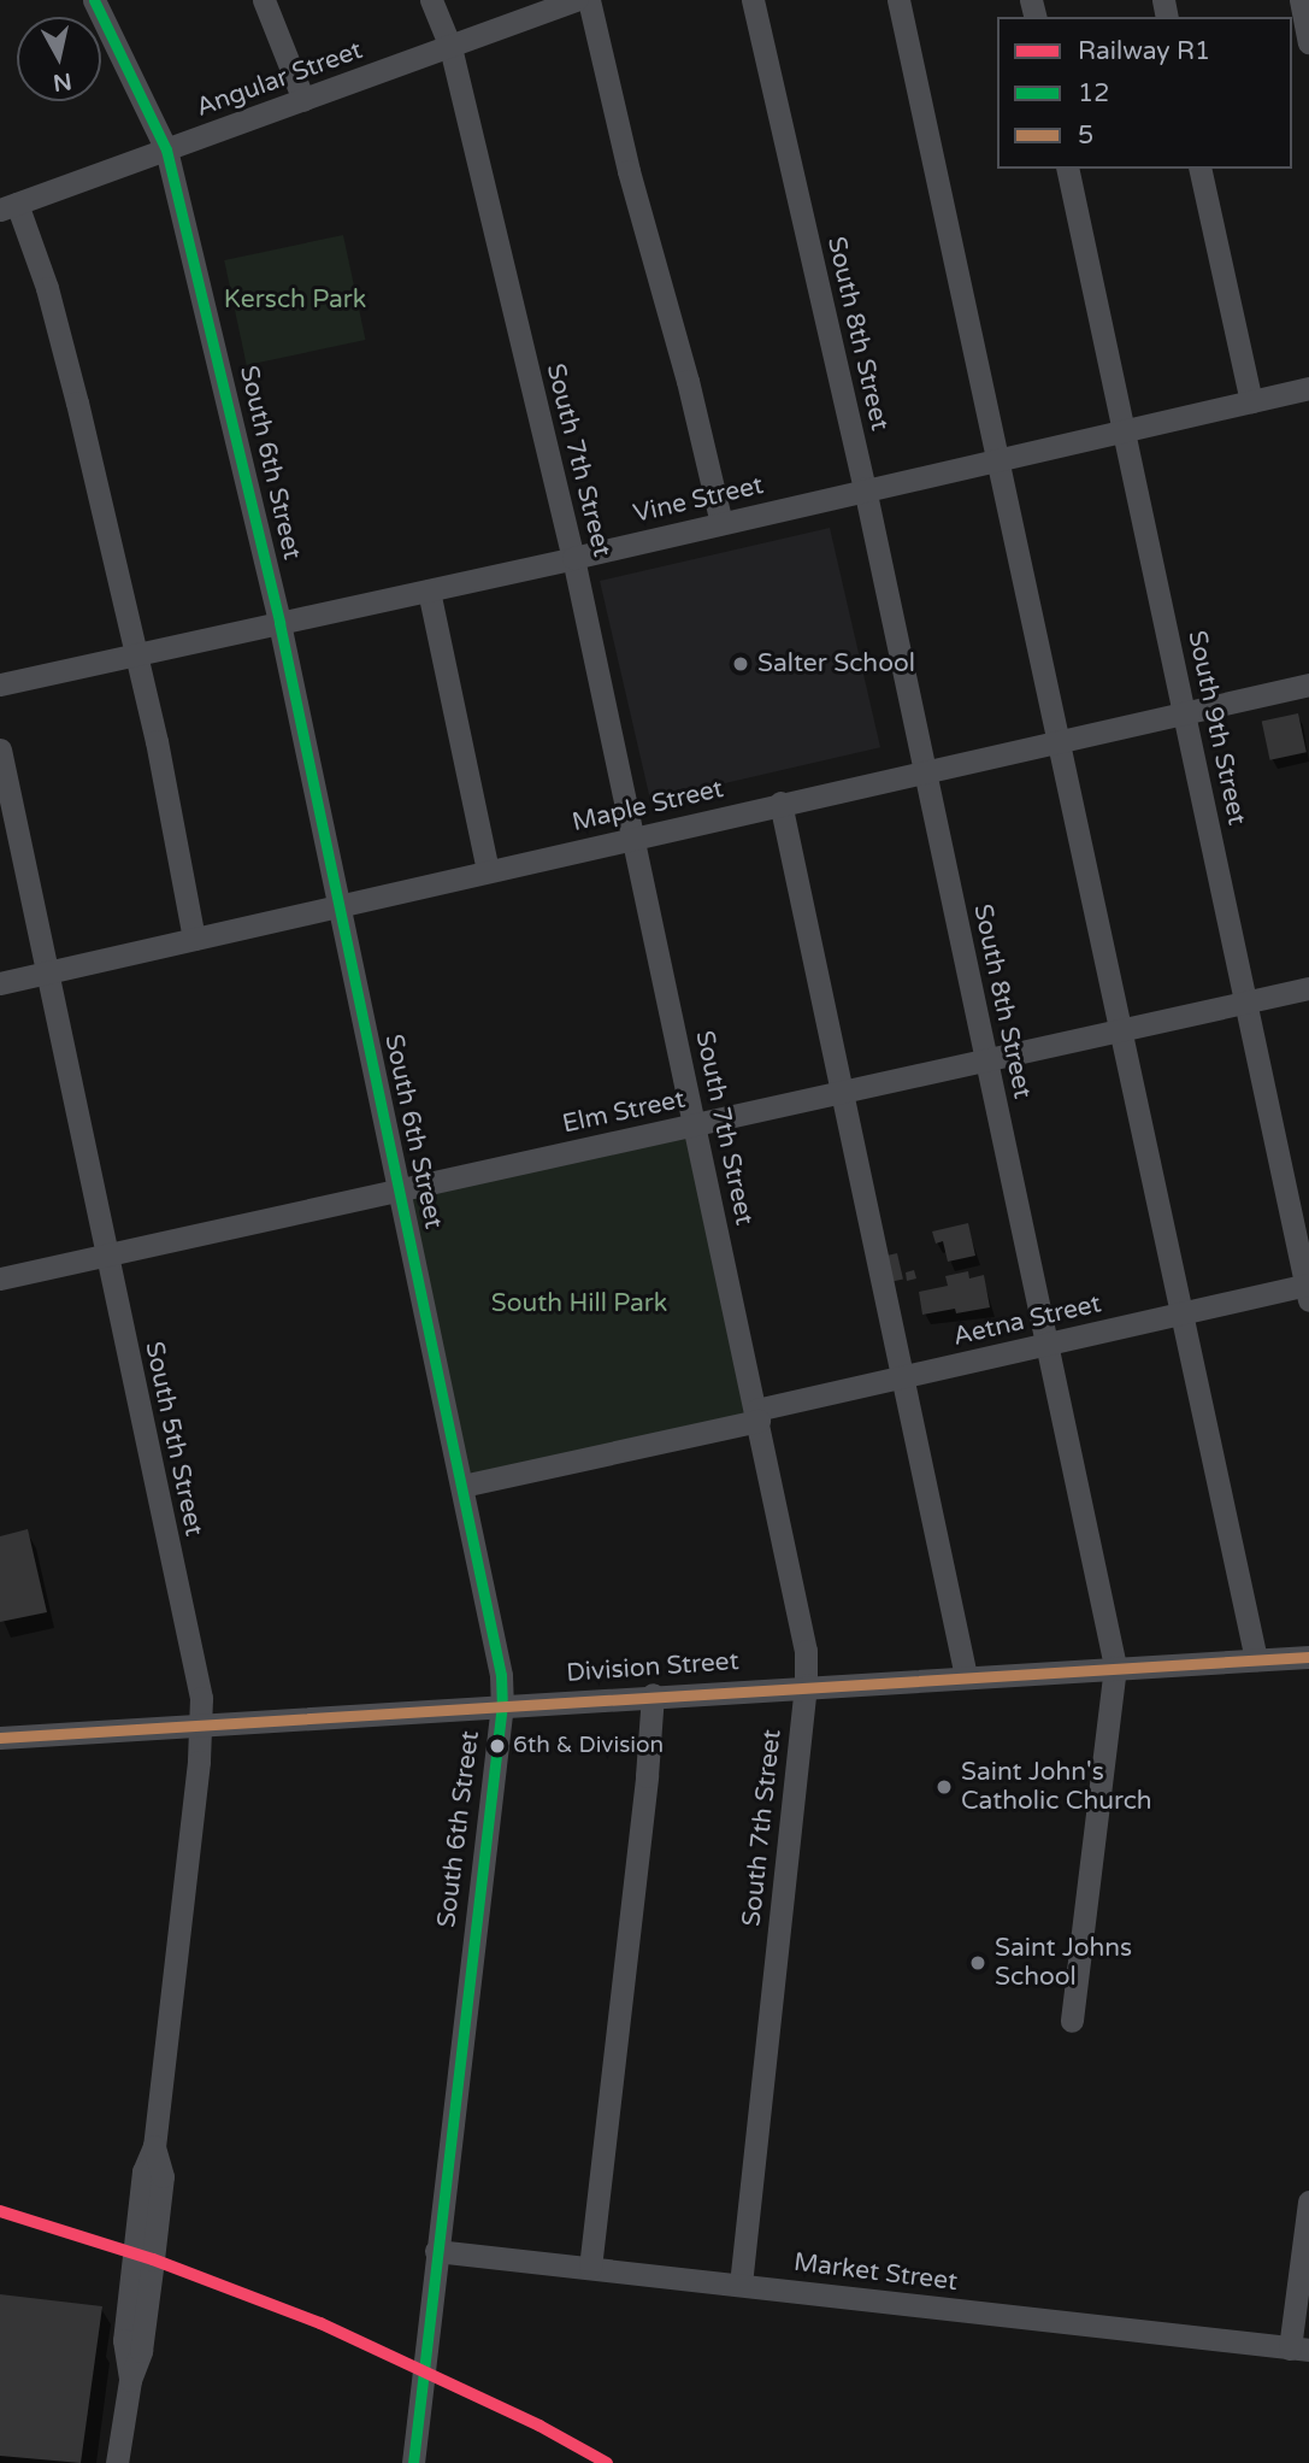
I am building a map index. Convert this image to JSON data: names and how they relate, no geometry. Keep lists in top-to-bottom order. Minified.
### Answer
{"streets":{"street":["Angular Street","South 8th Street","South 7th Street","South 6th Street","Vine Street","South 9th Street","Maple Street","Elm Street","Aetna Street","South 5th Street","Division Street","Market Street"]},"crossings":[["Angular Street","South 7th Street"],["Angular Street","South 6th Street"],["South 8th Street","Vine Street"],["South 8th Street","Maple Street"],["South 8th Street","Elm Street"],["South 8th Street","Aetna Street"],["South 8th Street","Division Street"],["South 7th Street","Vine Street"],["South 7th Street","Maple Street"],["South 7th Street","Elm Street"],["South 7th Street","Aetna Street"],["South 7th Street","Division Street"],["South 7th Street","Market Street"],["South 6th Street","Vine Street"],["South 6th Street","Maple Street"],["South 6th Street","Elm Street"],["South 6th Street","Aetna Street"],["South 6th Street","Division Street"],["South 6th Street","Market Street"],["Vine Street","South 9th Street"],["South 9th Street","Maple Street"],["South 9th Street","Elm Street"],["South 9th Street","Aetna Street"],["Maple Street","South 5th Street"],["Elm Street","South 5th Street"],["South 5th Street","Division Street"]],"parks":["Kersch Park","South Hill Park"],"places":["Salter School","6th & Division","Saint John's Catholic Church","Saint Johns School"],"lines":["transit line 12","transit line 5","rail line R1"],"legend":["Railway R1","12","5"],"north":"bottom"}
